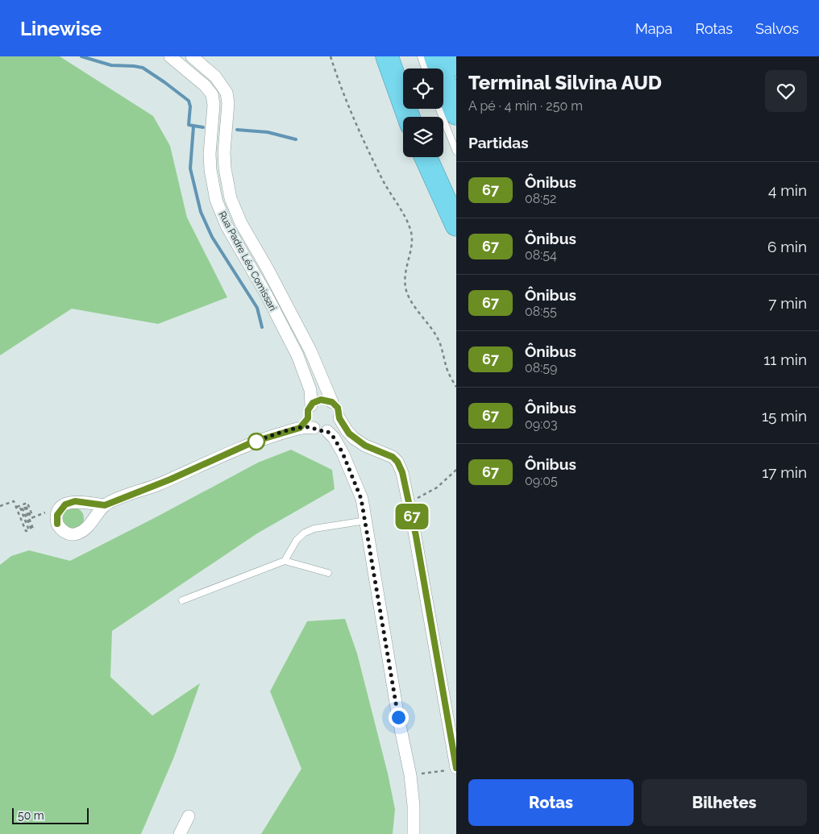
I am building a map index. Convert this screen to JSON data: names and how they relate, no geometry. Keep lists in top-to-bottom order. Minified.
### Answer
{"streets":{"street":["Rua Padre Léo Comissari"]},"lines":["bus line 67"],"scale_bar":"50 m","page":{"header":"Linewise","nav":["Mapa","Rotas","Salvos"],"on_map":"67","heading":[["Terminal Silvina AUD","A pé · 4 min · 250 m"],"Partidas"],"list":[{"mark":"67","name":"Ônibus","note":"08:52","value":"4 min"},{"mark":"67","name":"Ônibus","note":"08:54","value":"6 min"},{"mark":"67","name":"Ônibus","note":"08:55","value":"7 min"},{"mark":"67","name":"Ônibus","note":"08:59","value":"11 min"},{"mark":"67","name":"Ônibus","note":"09:03","value":"15 min"},{"mark":"67","name":"Ônibus","note":"09:05","value":"17 min"}],"buttons":["Rotas","Bilhetes"],"scale":"50 m"}}
